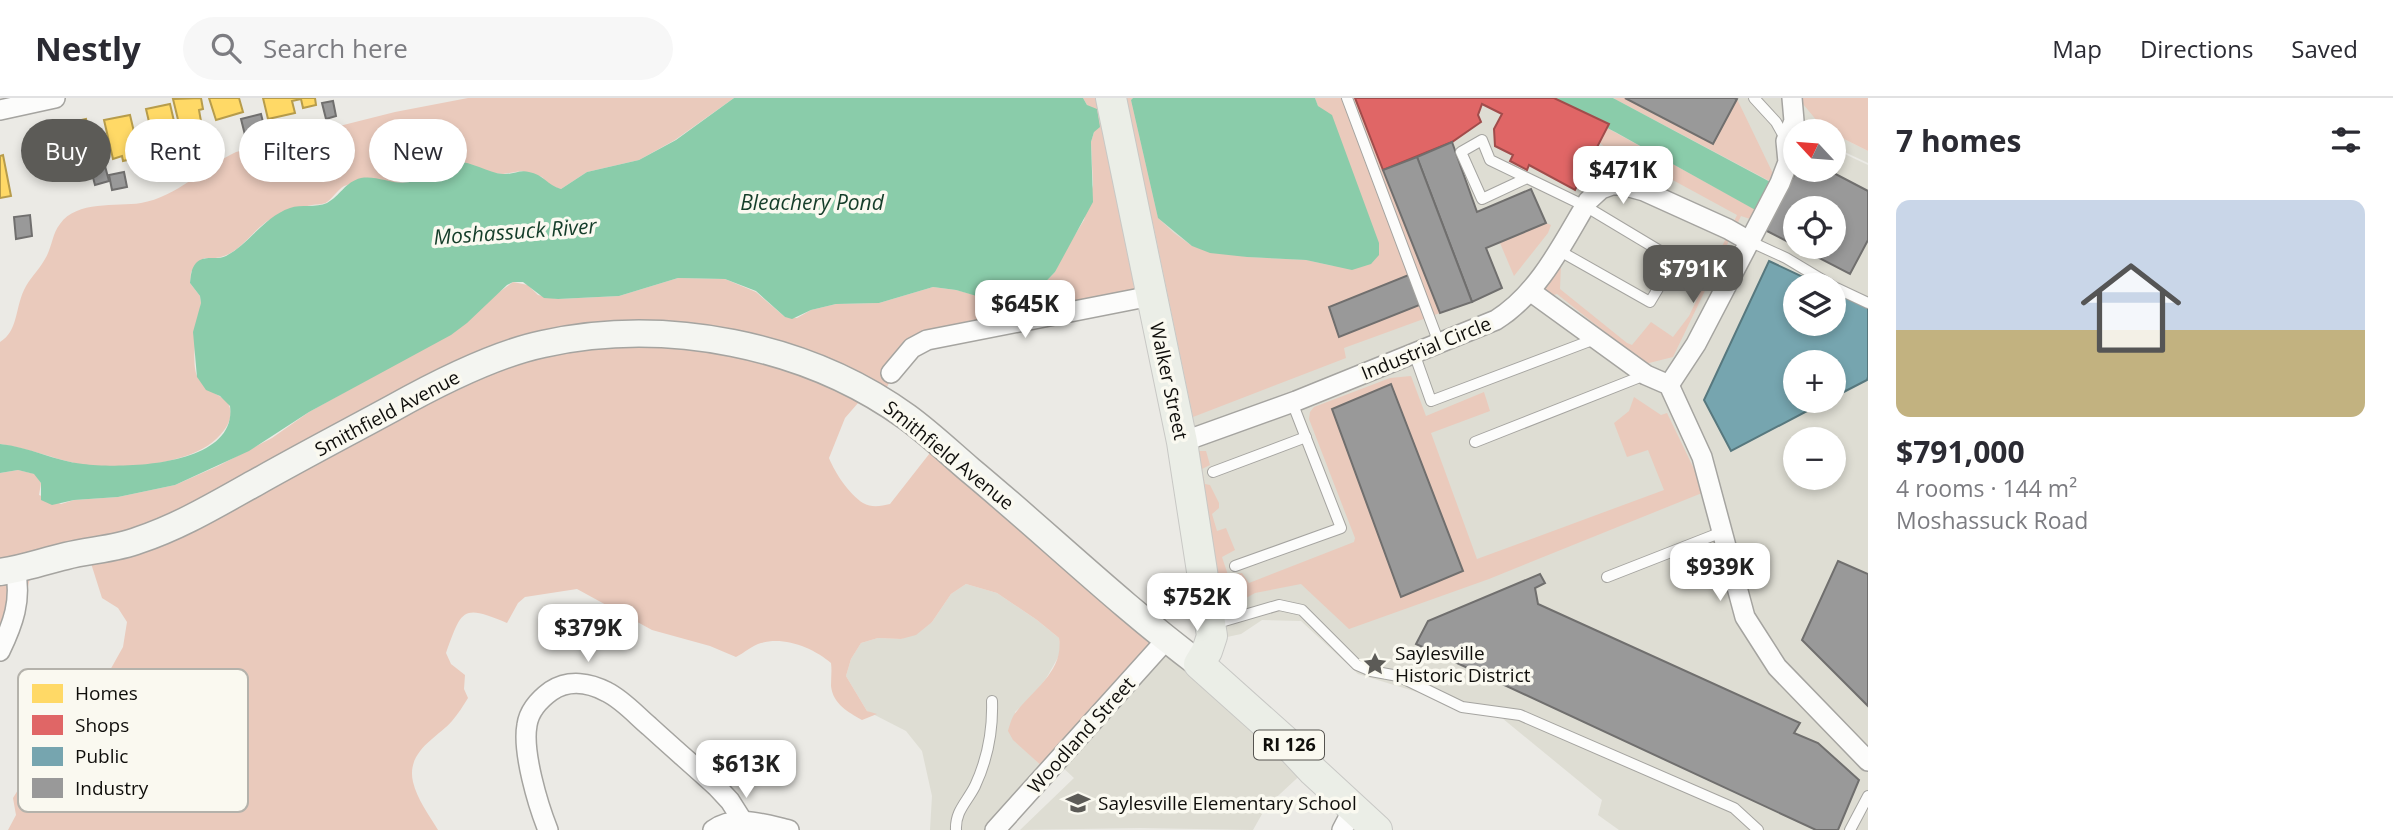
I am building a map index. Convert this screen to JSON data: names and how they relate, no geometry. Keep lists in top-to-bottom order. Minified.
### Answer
{"streets":{"main road":["Walker Street","Smithfield Avenue","RI 126"],"street":["Industrial Circle","Woodland Street"]},"crossings":[["Industrial Circle","Walker Street"],["Walker Street","Smithfield Avenue"],["Smithfield Avenue","Woodland Street"]],"water":["Bleachery Pond","Moshassuck River"],"places":{"place":["Saylesville Historic District"],"school or university":["Saylesville Elementary School"]},"legend":["Homes","Shops","Public","Industry"],"north":"top left","page":{"header":"Nestly","search":"Search here","nav":["Map","Directions","Saved"],"heading":"7 homes","map_buttons":["+","−"],"chip":["Buy","Rent","Filters","New"],"price":["$471K","$791K","$645K","$939K","$752K","$379K","$613K"],"list":[{"name":"$791,000","note":"4 rooms · 144 m² · Moshassuck Road"}]}}
